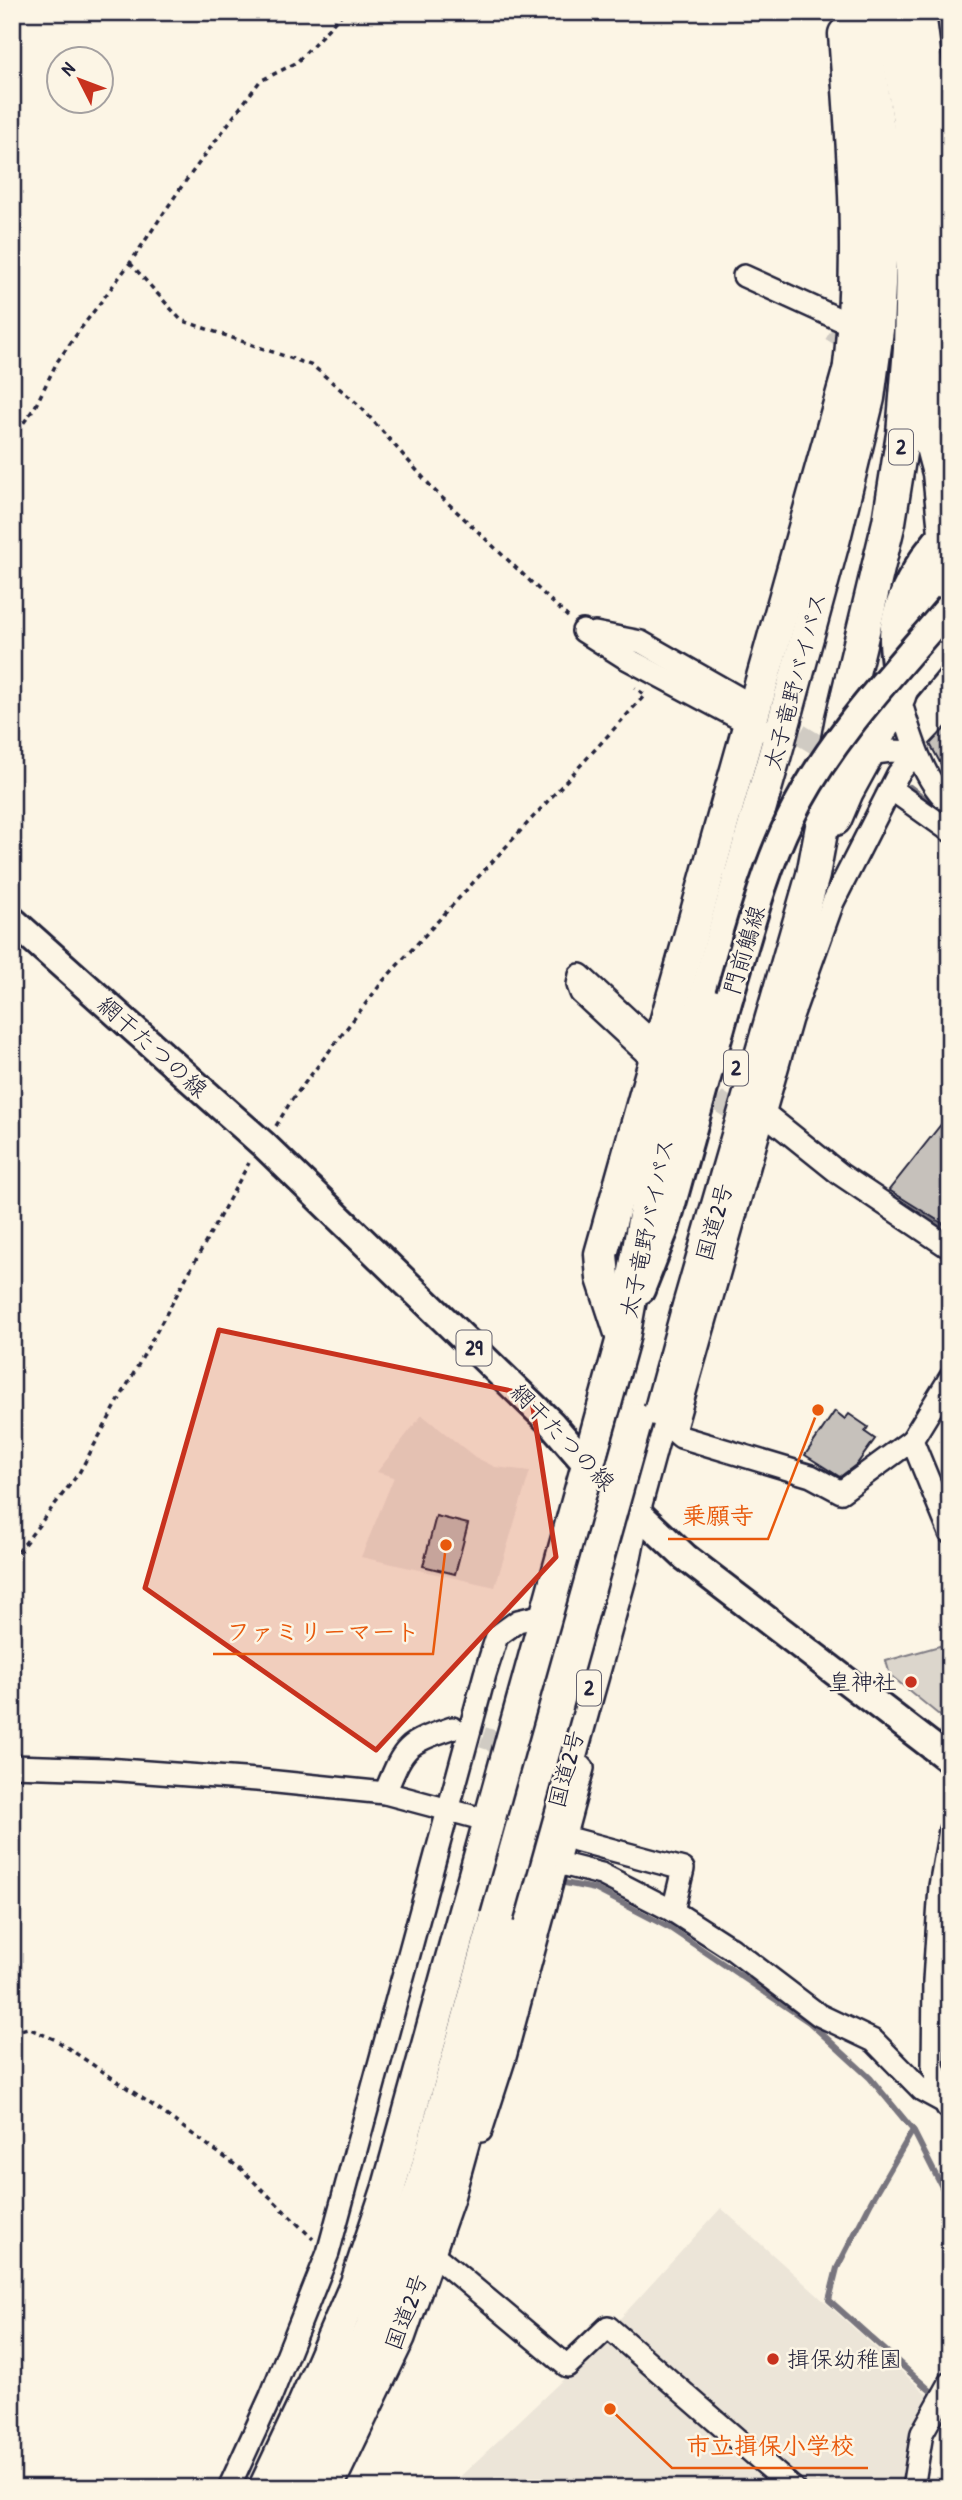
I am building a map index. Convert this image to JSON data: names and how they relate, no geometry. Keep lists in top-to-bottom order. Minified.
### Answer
{"streets":{"highway":["2","太子竜野バイパス","国道2号"],"main road":["門前鵤線","網干たつの線","29"]},"crossings":[["2","太子竜野バイパス"],["2","門前鵤線"],["2","網干たつの線"],["2","国道2号"],["太子竜野バイパス","門前鵤線"],["網干たつの線","国道2号"]],"places":["乗願寺","ファミリーマート","皇神社","揖保幼稚園","市立揖保小学校"],"north":"top left"}
